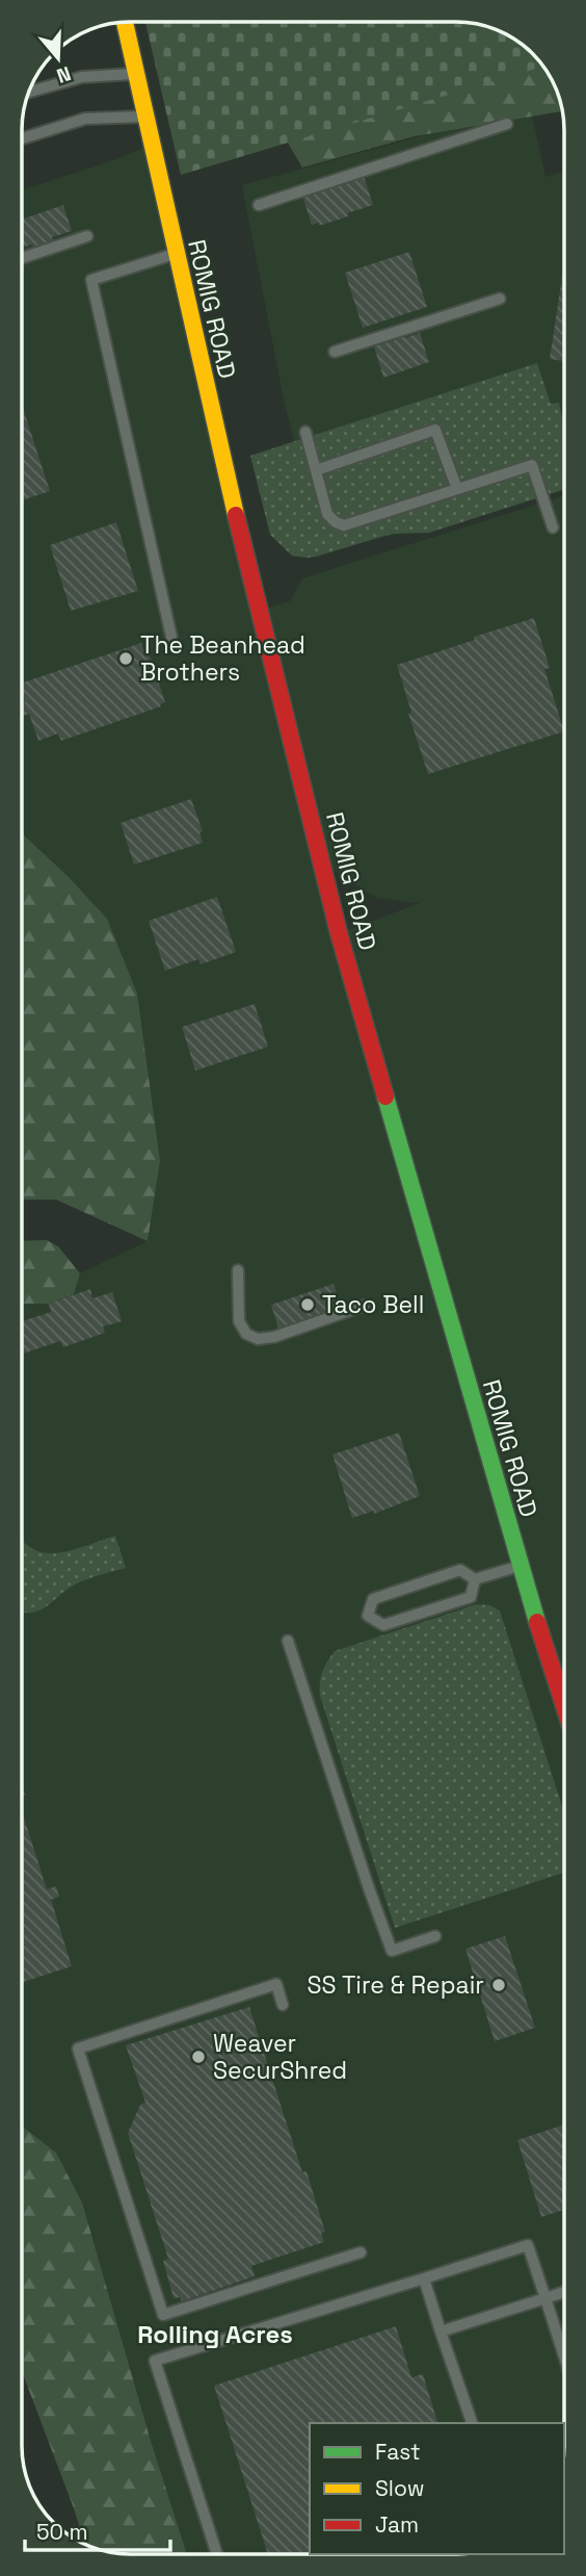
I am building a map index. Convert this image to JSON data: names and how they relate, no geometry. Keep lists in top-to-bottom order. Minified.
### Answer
{"streets":{"street":["ROMIG ROAD"]},"districts":["Rolling Acres"],"places":["The Beanhead Brothers","Taco Bell","SS Tire & Repair","Weaver SecurShred"],"legend":["Fast","Slow","Jam"],"scale_bar":"50 m","north":"bottom"}
